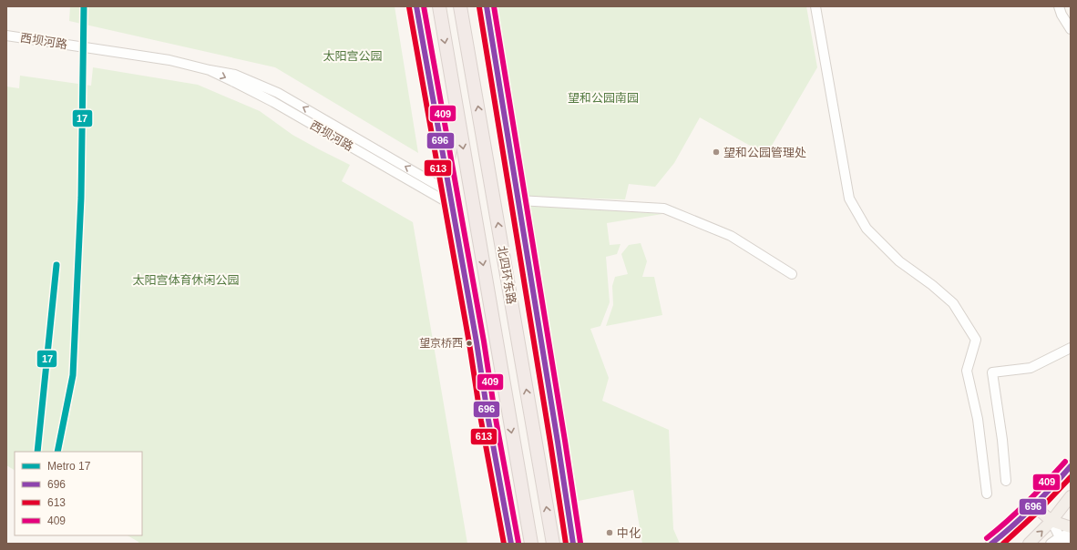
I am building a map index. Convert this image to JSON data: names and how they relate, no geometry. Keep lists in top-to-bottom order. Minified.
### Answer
{"streets":{"highway":["北四环东路"],"street":["西坝河路"]},"parks":["太阳宫公园","望和公园南园","太阳宫体育休闲公园"],"places":["望和公园管理处","望京桥西","中化"],"lines":["metro line 17","transit line 696","transit line 409","transit line 613"],"legend":["Metro 17","696","613","409"]}
